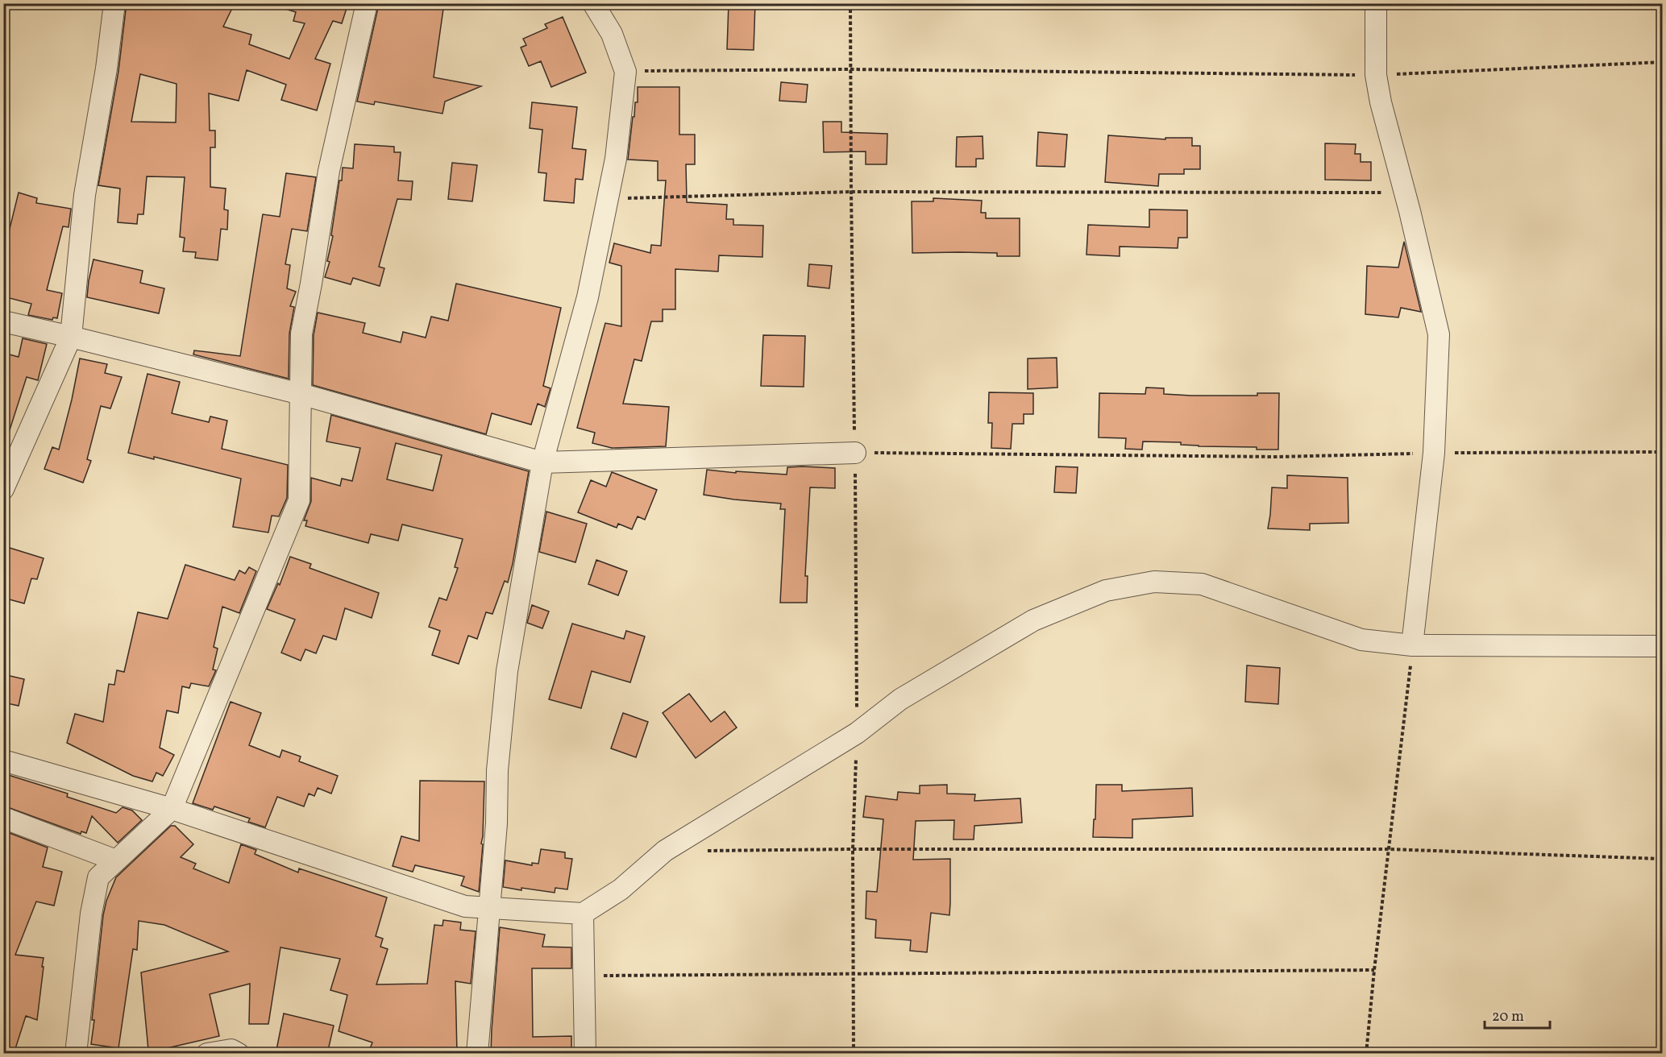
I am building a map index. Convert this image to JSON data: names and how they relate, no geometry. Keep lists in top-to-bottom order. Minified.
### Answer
{"scale_bar":"20 m"}
